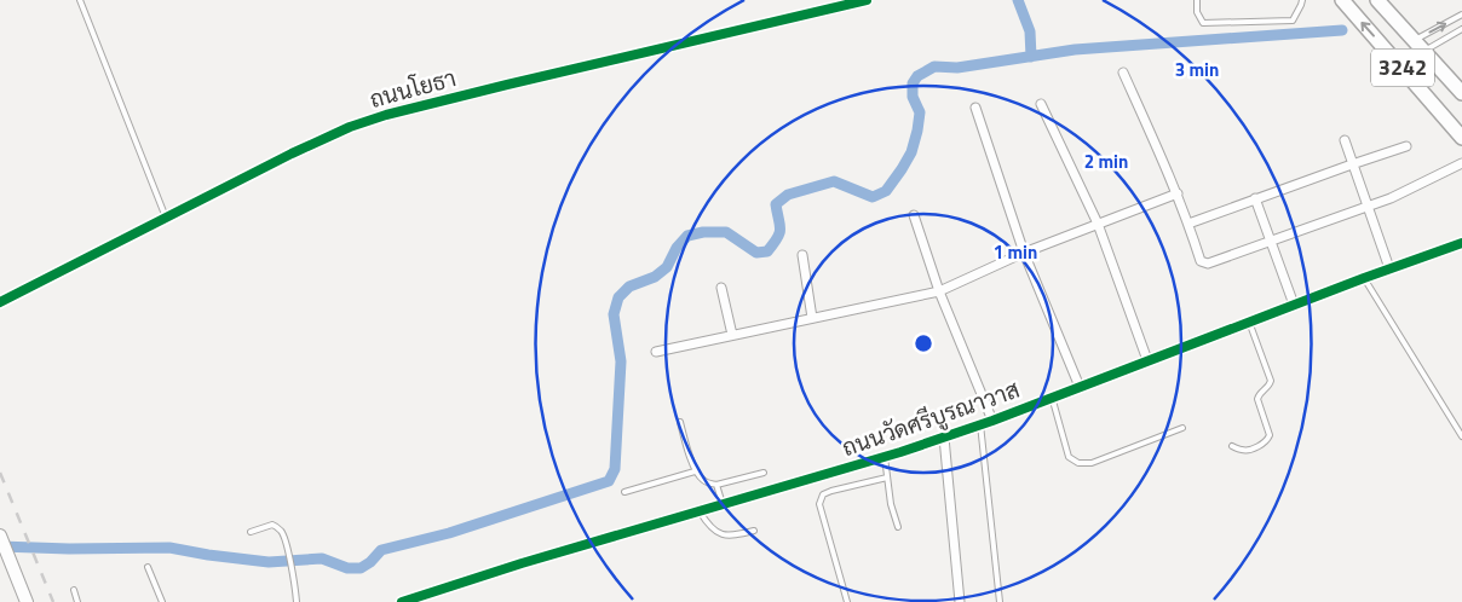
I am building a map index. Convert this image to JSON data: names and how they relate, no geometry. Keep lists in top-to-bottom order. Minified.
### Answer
{"streets":{"main road":["3242"],"street":["ถนนโยธา","ถนนวัดศรีบูรณาวาส"]},"rings":["3 min","2 min","1 min"]}
